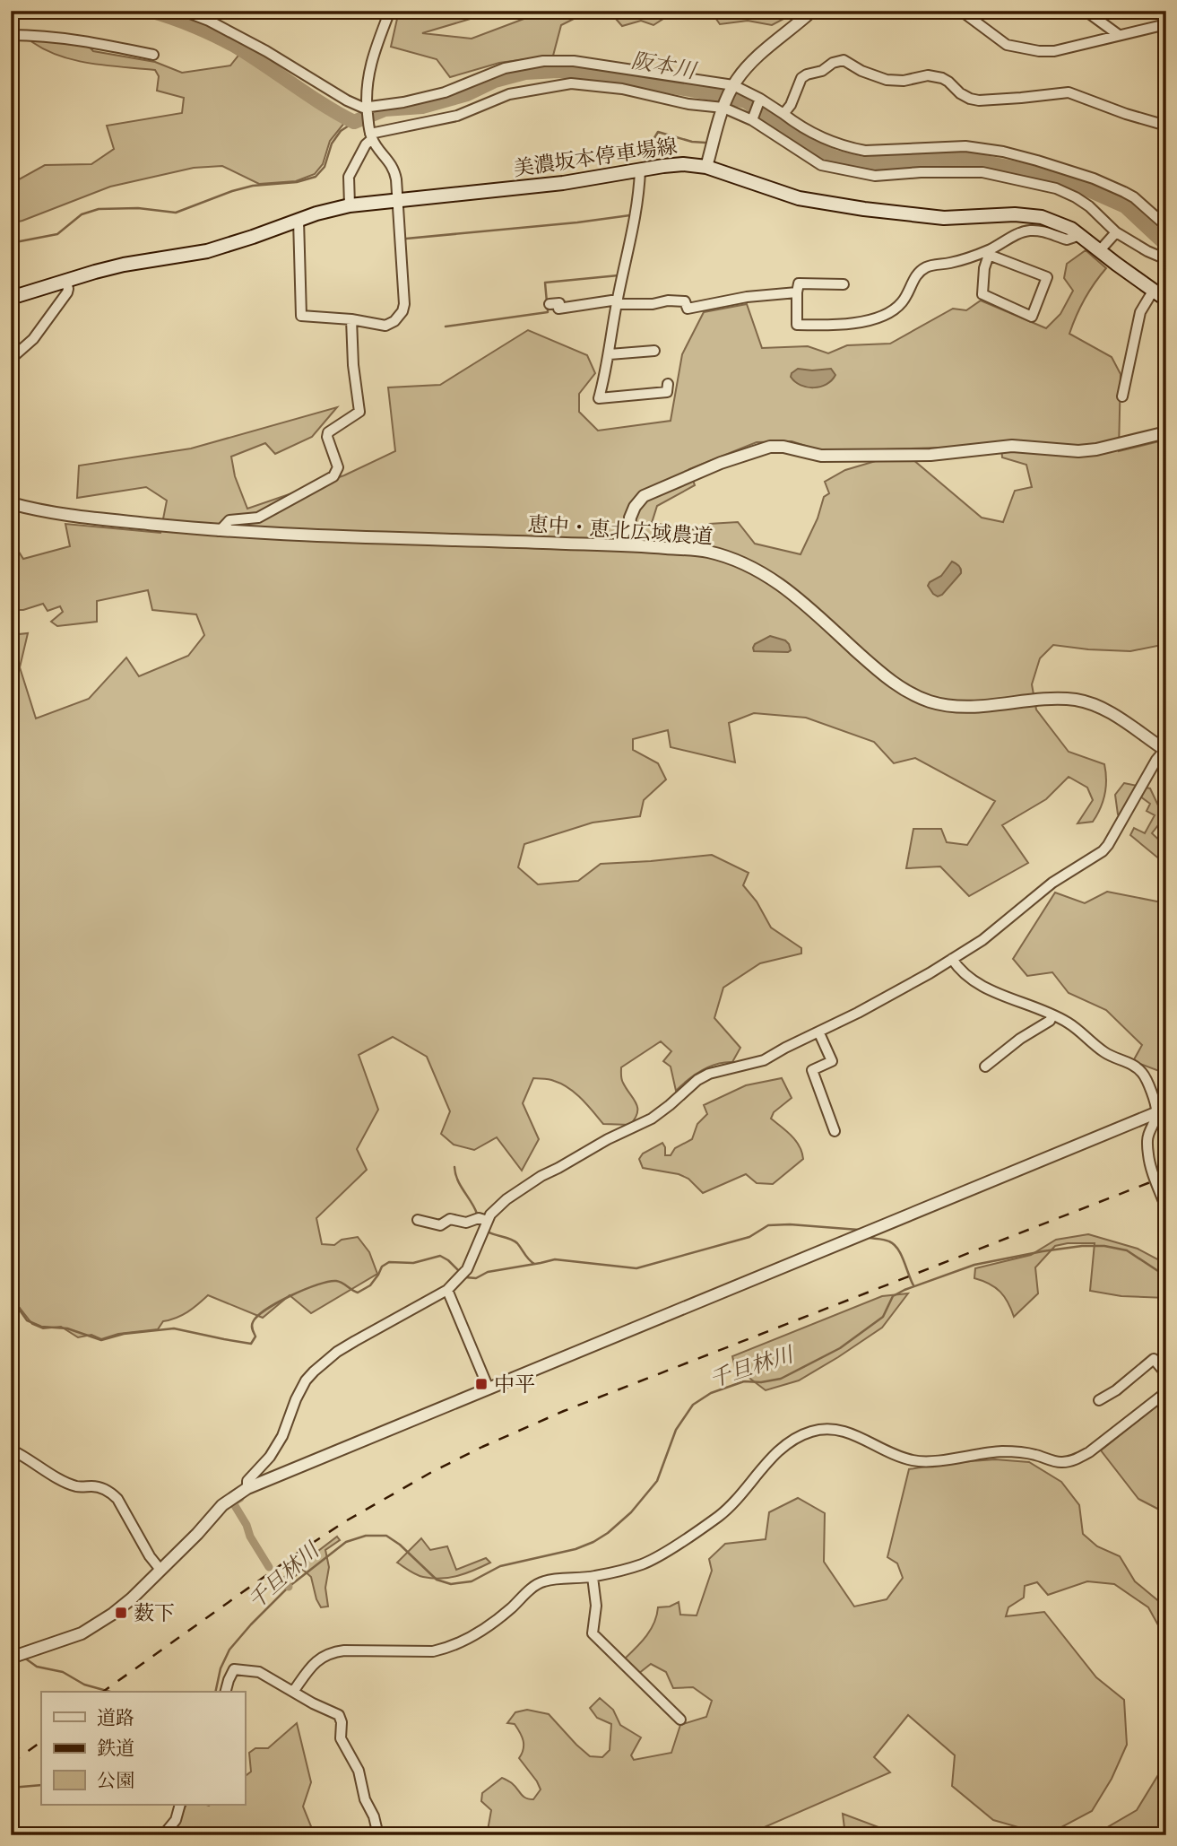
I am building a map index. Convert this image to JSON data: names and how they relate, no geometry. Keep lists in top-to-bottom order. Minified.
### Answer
{"streets":{"main road":["美濃坂本停車場線"],"street":["恵中・恵北広域農道"]},"water":["阪本川","千旦林川"],"places":{"transit":["中平","薮下"]},"legend":["道路","鉄道","公園"]}
